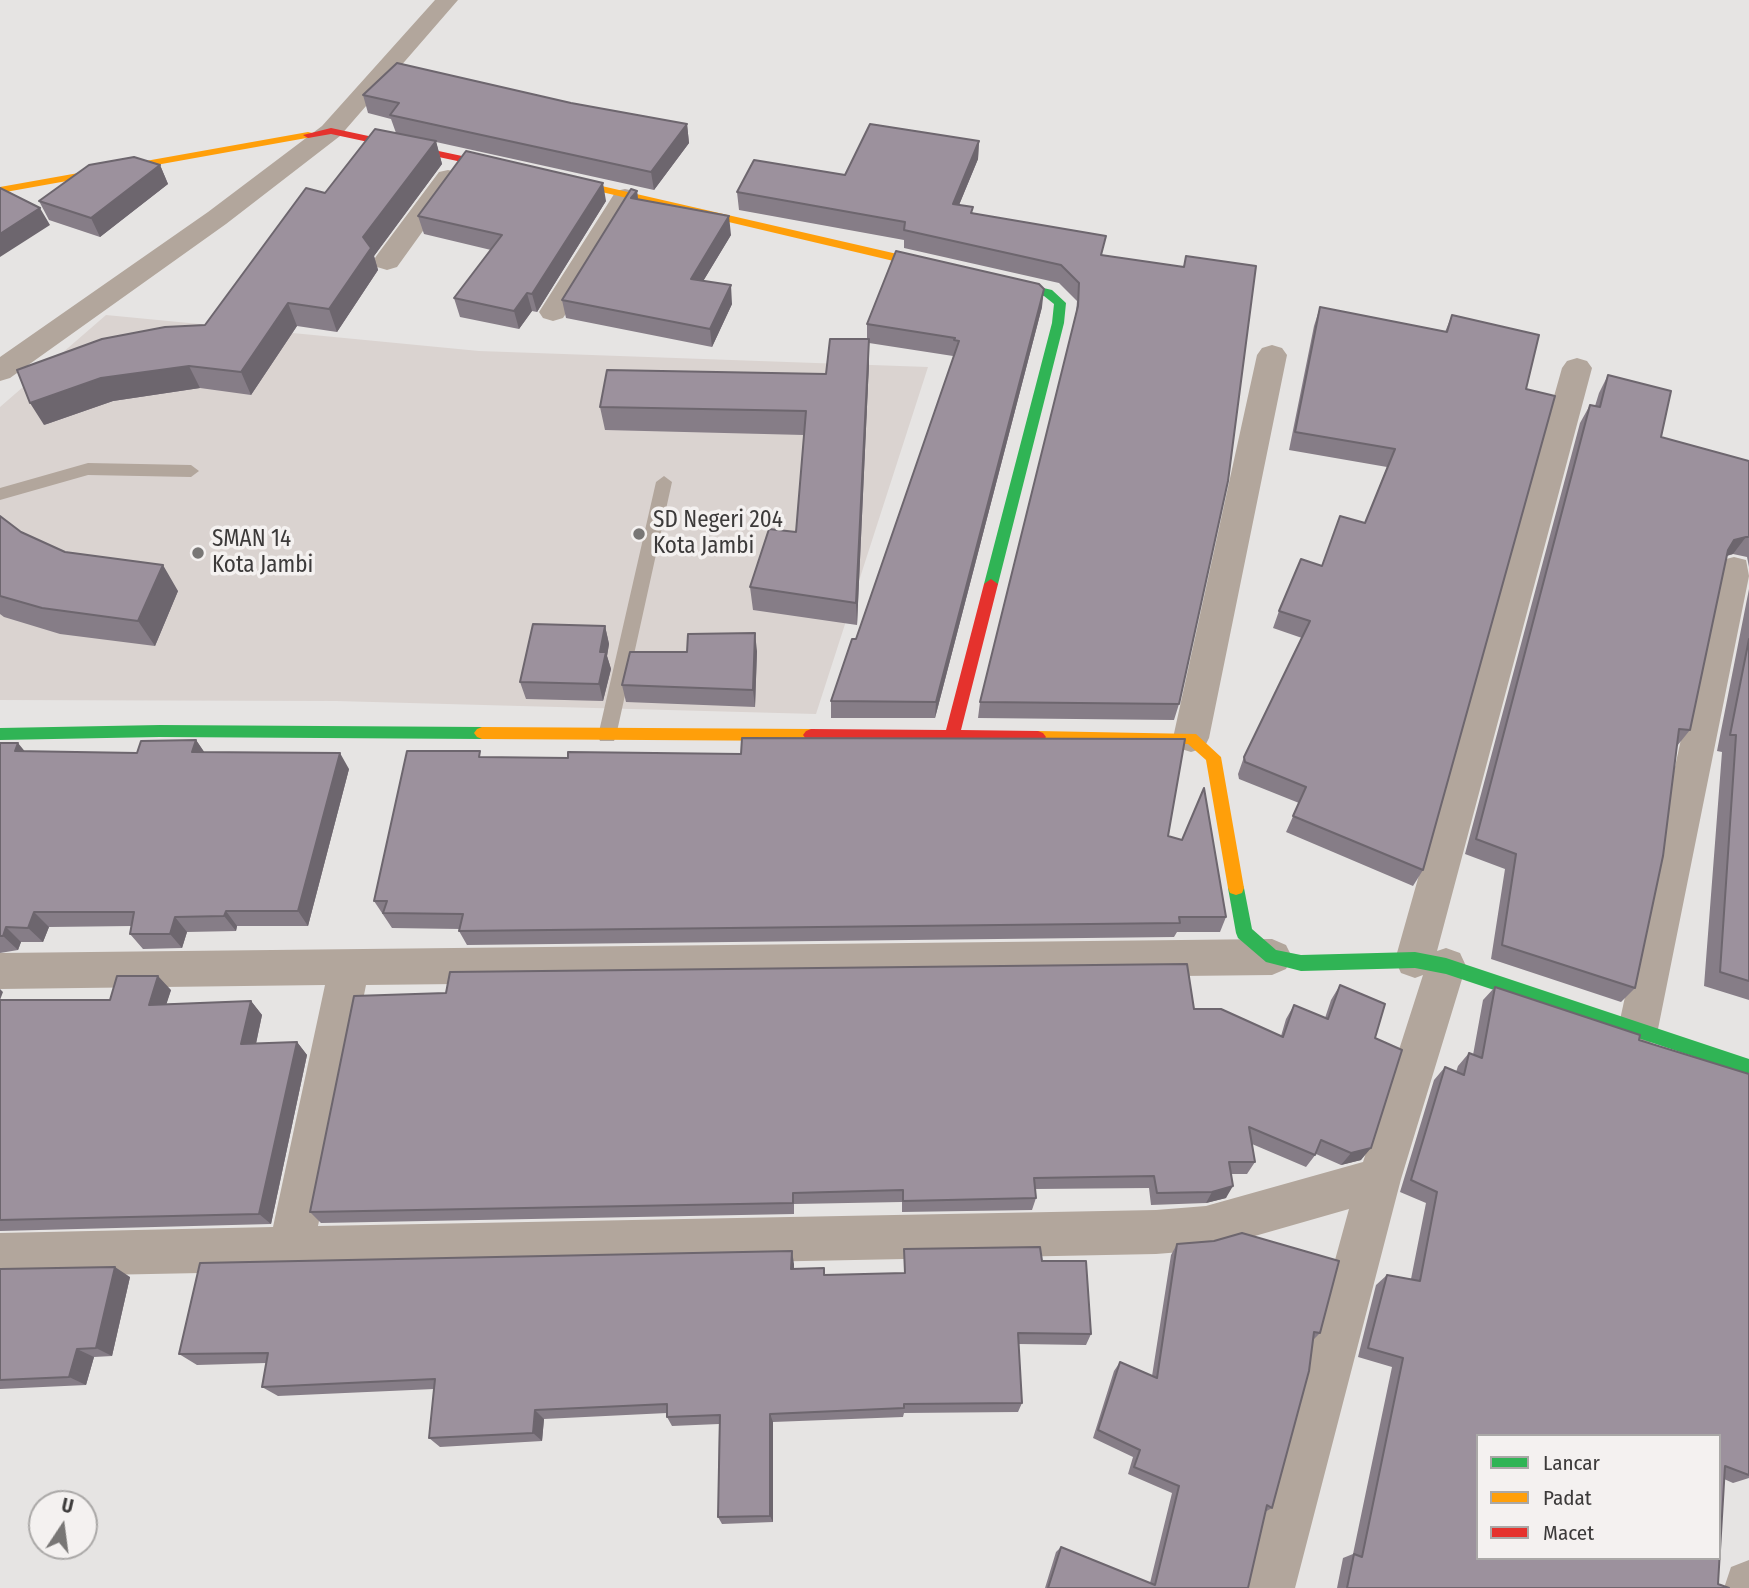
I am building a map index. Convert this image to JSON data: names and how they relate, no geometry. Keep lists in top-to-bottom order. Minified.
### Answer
{"places":["SD Negeri 204 Kota Jambi","SMAN 14 Kota Jambi"],"legend":["Lancar","Padat","Macet"],"north":"top"}
